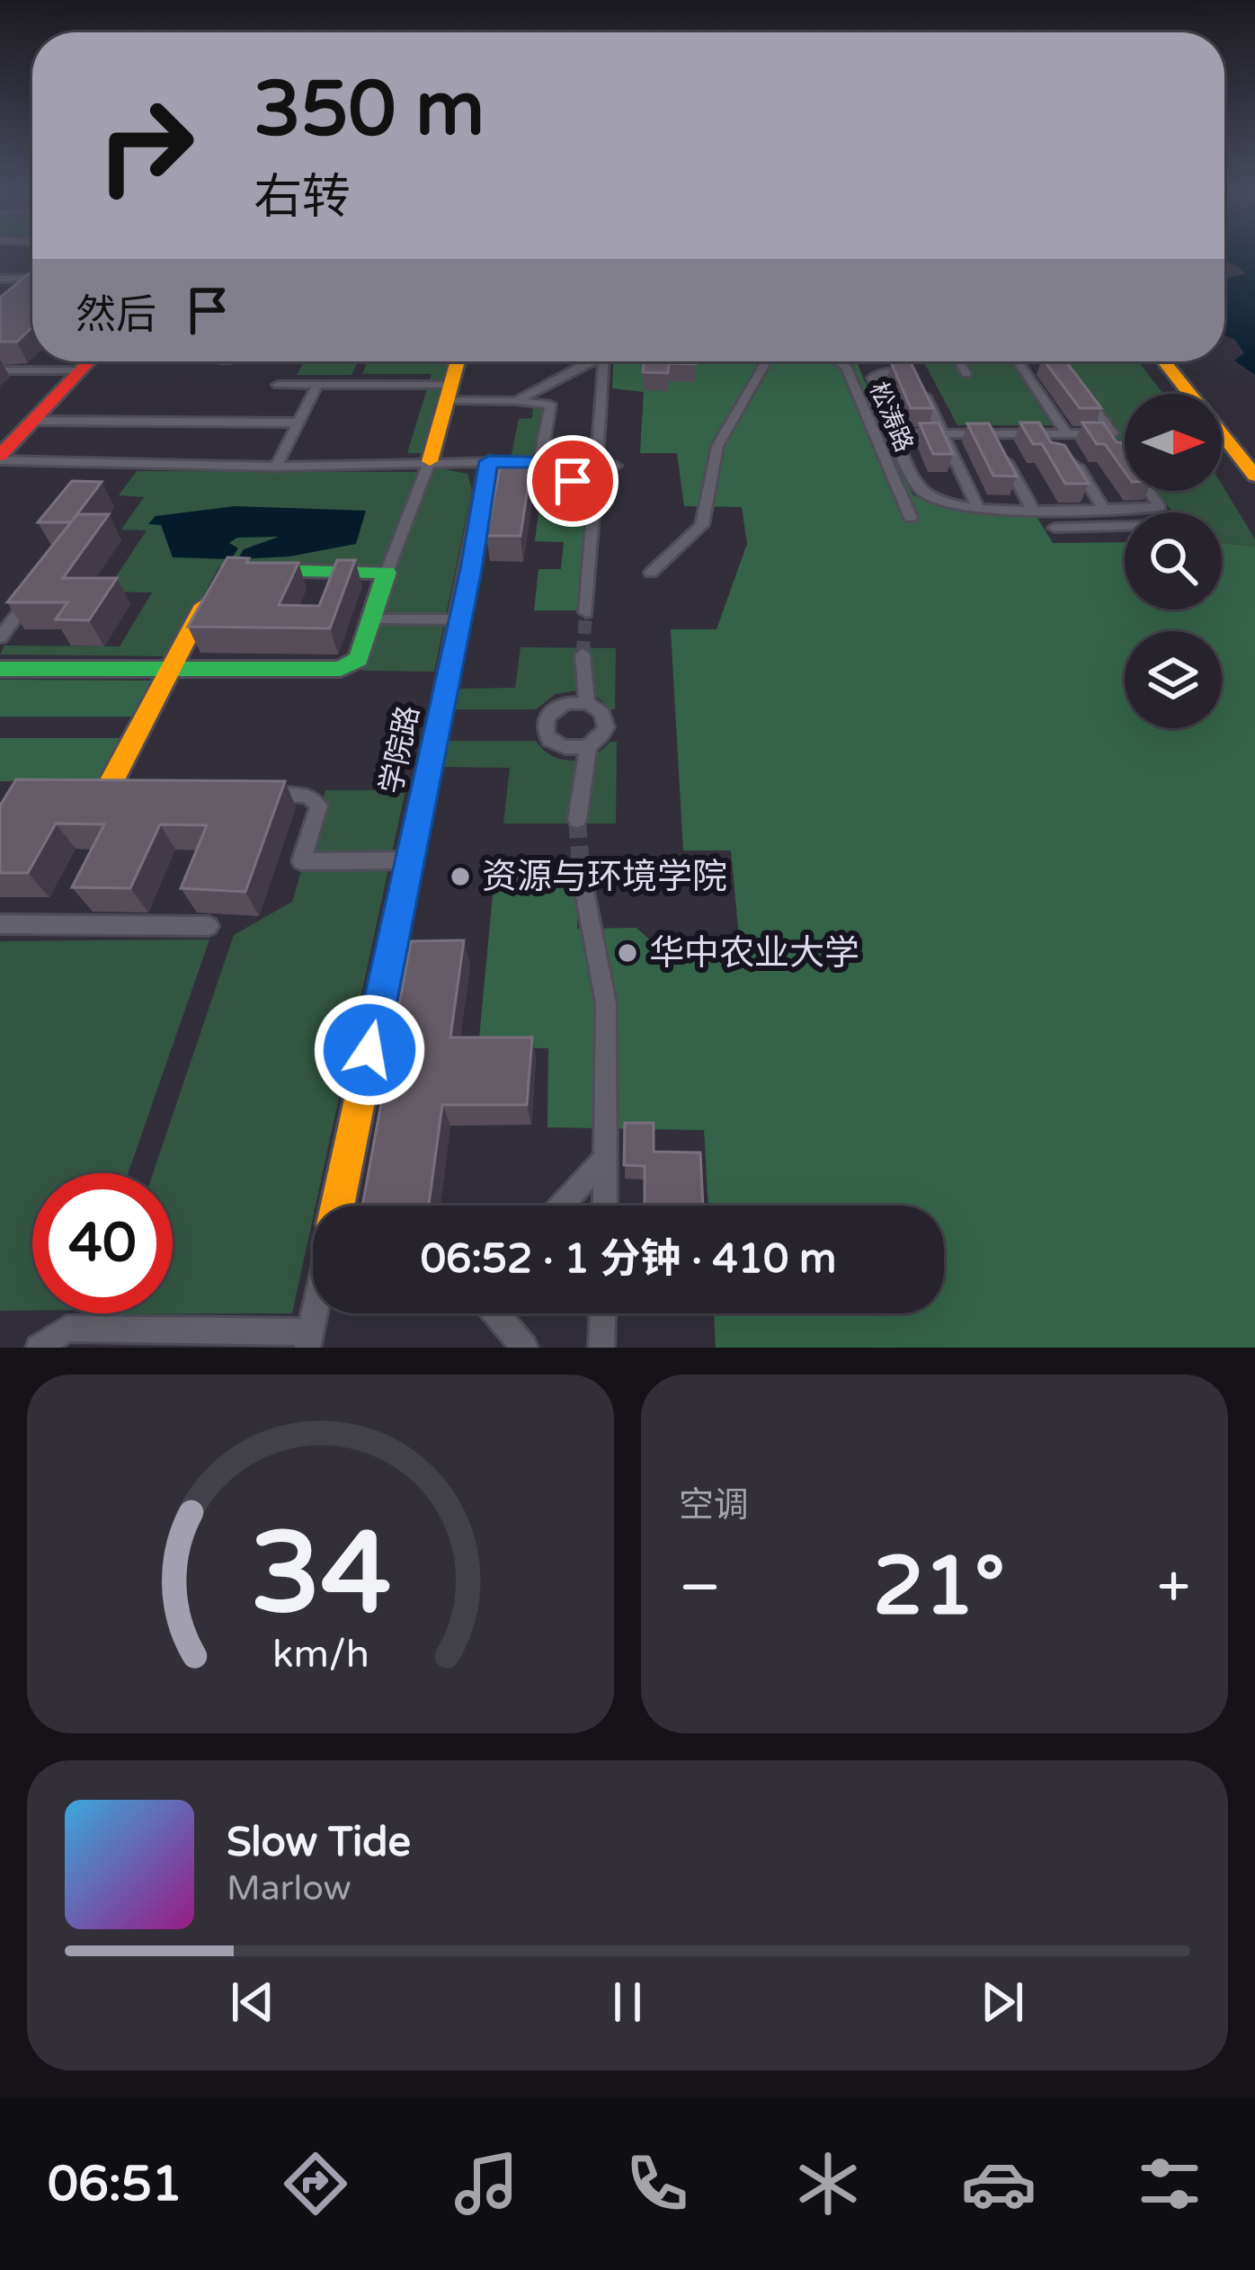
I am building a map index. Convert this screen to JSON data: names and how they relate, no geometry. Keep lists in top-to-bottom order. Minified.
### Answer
{"streets":{"street":["松涛路","学院路"]},"places":["资源与环境学院","华中农业大学"],"north":"right","page":{"turn":["350 m","右转"],"then":"然后","limit":"40","trip":"06:52 · 1 分钟 · 410 m","tile":"空调","heat":["−","21°","+"],"song":["Slow Tide","Marlow"],"tabs":"06:51","gauge":["34","km/h"]}}
